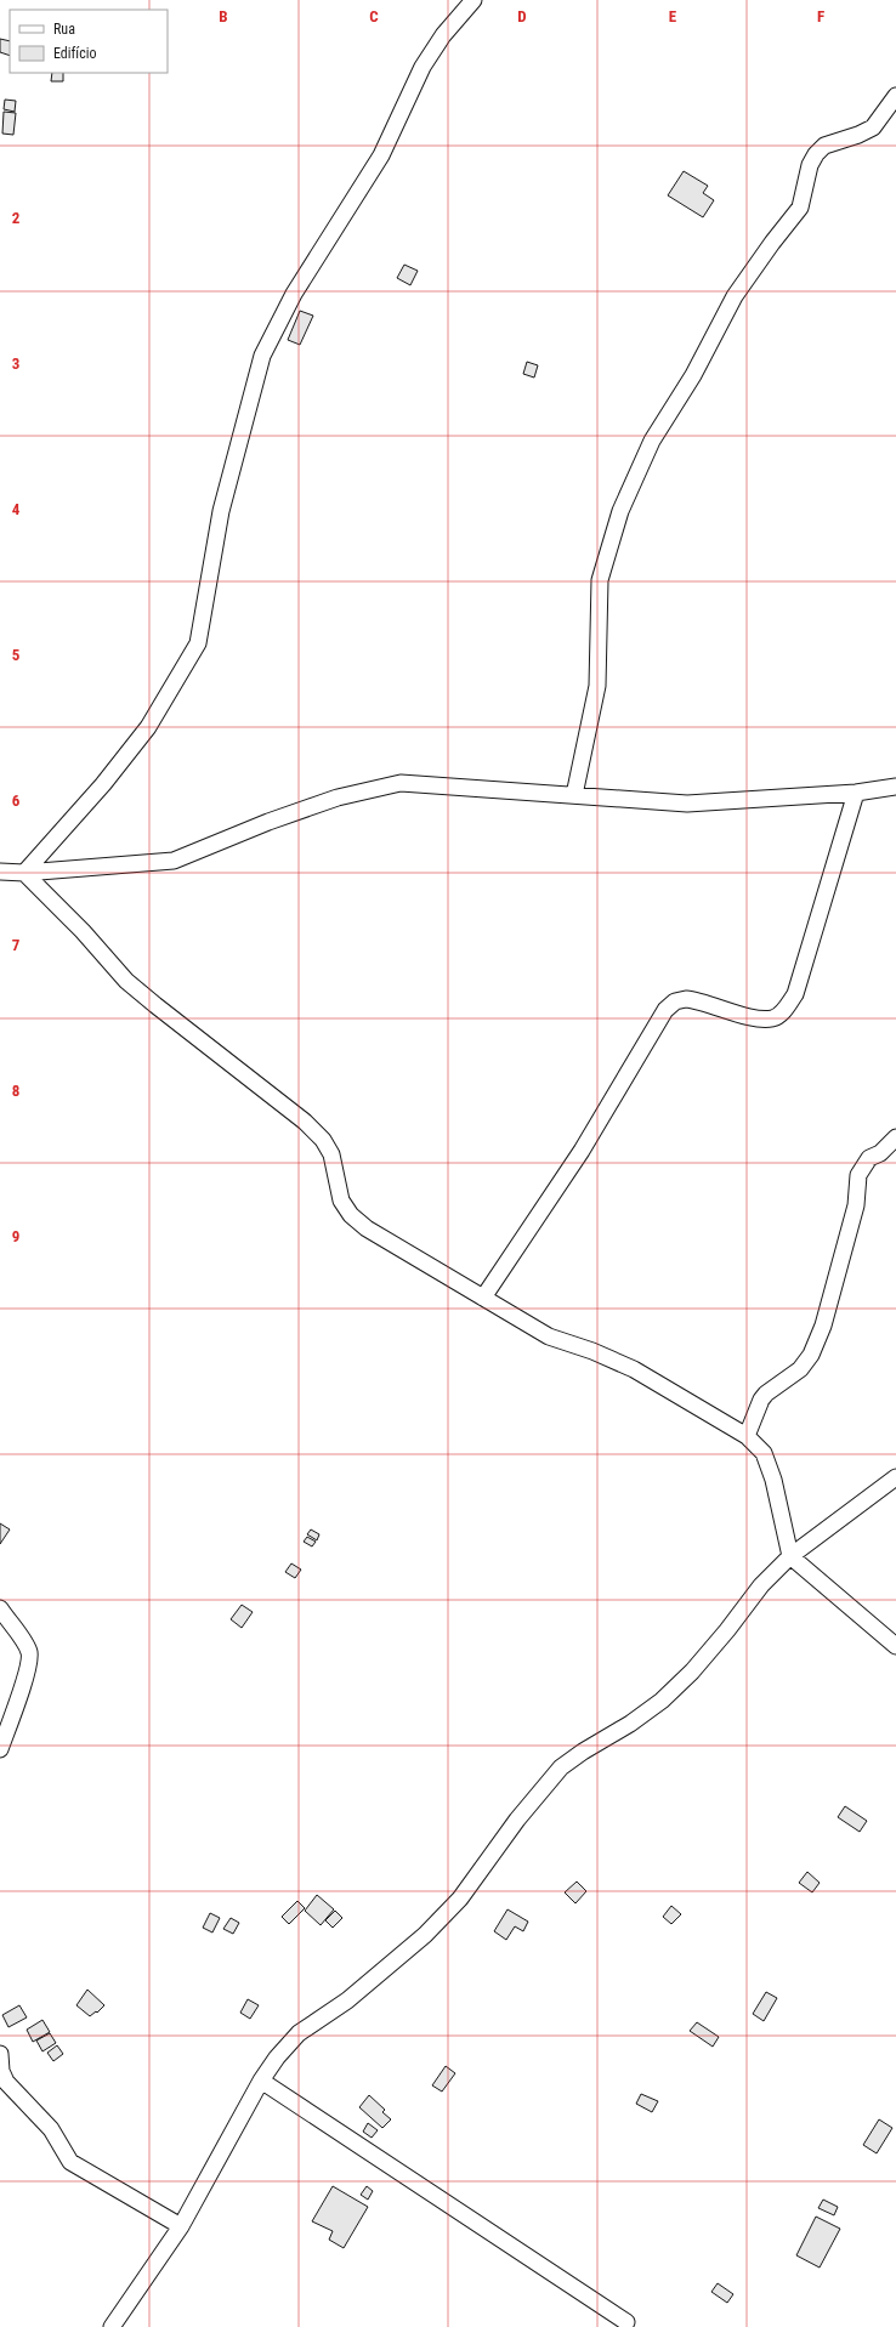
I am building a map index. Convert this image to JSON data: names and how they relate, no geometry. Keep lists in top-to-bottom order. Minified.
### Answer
{"legend":["Rua","Edifício"],"grid":{"columns":["B","C","D","E","F"],"rows":["2","3","4","5","6","7","8","9"]}}
